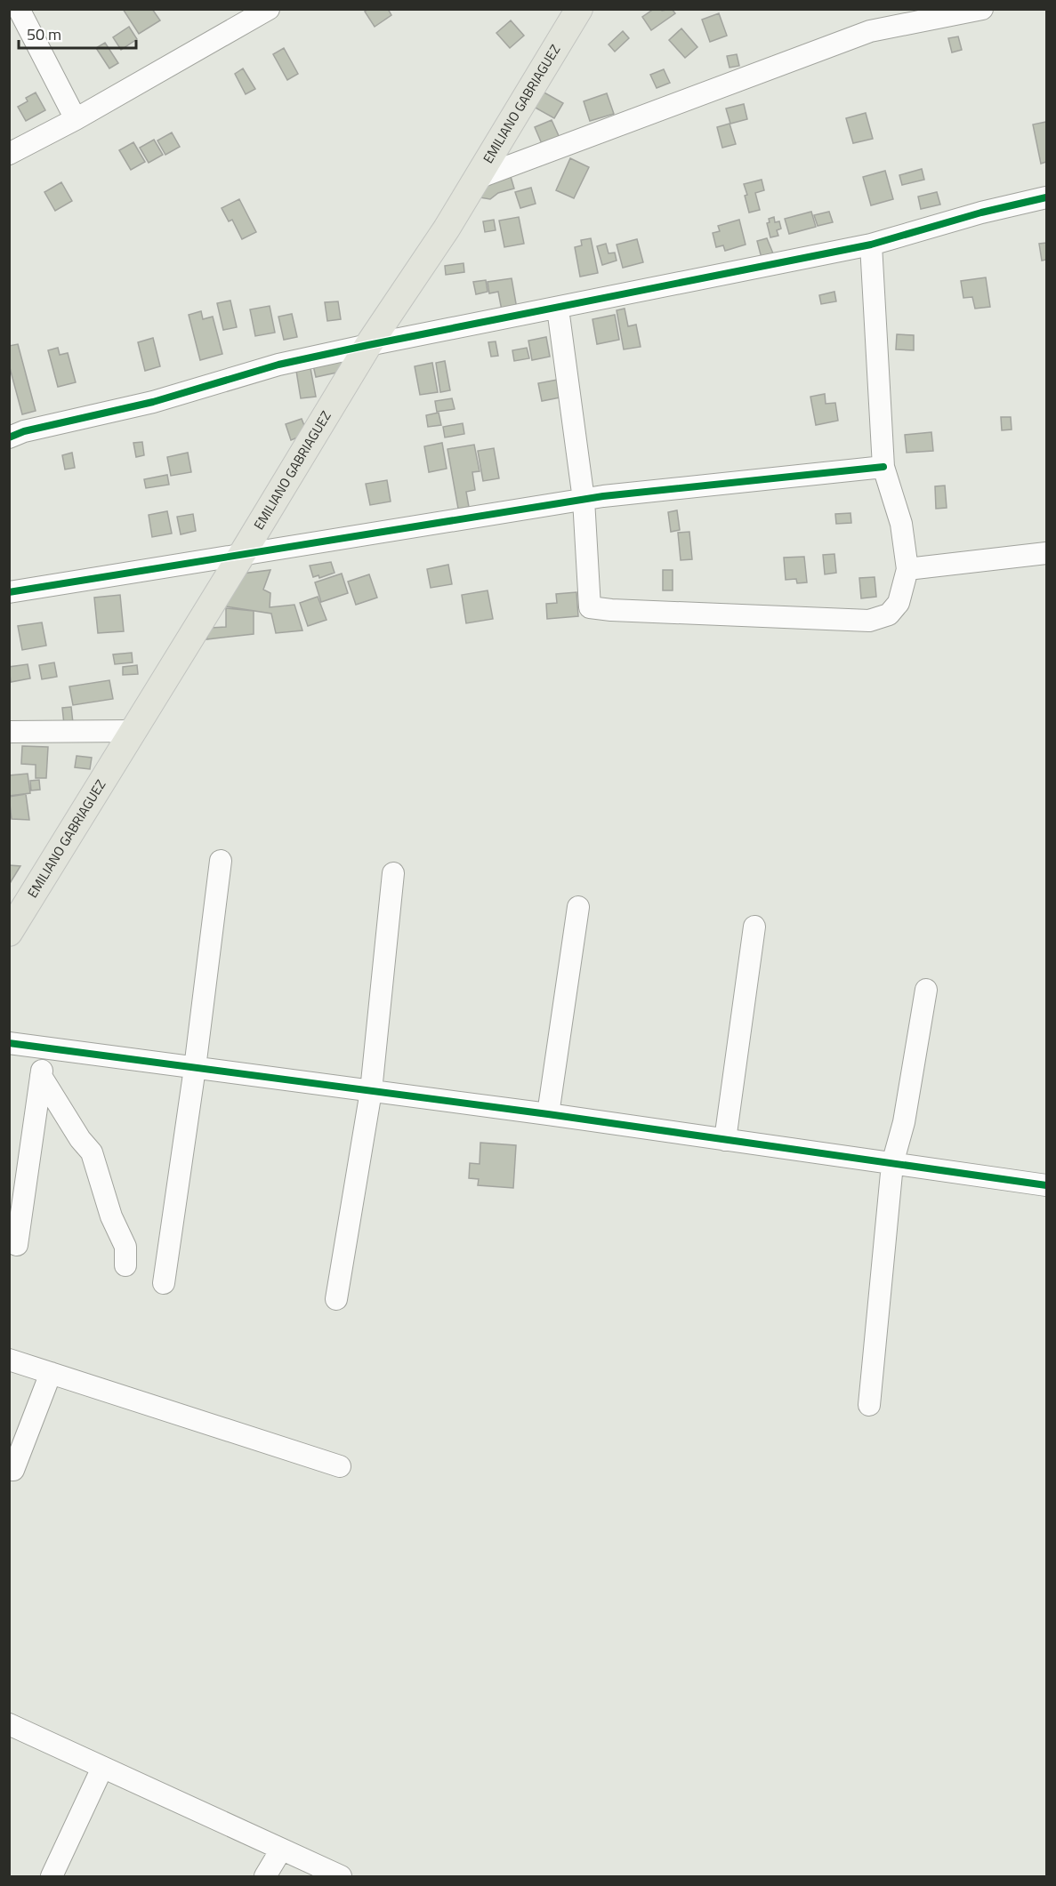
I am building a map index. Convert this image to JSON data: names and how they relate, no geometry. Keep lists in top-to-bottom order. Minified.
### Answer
{"streets":{"main road":["EMILIANO GABRIAGUEZ"]},"scale_bar":"50 m"}
